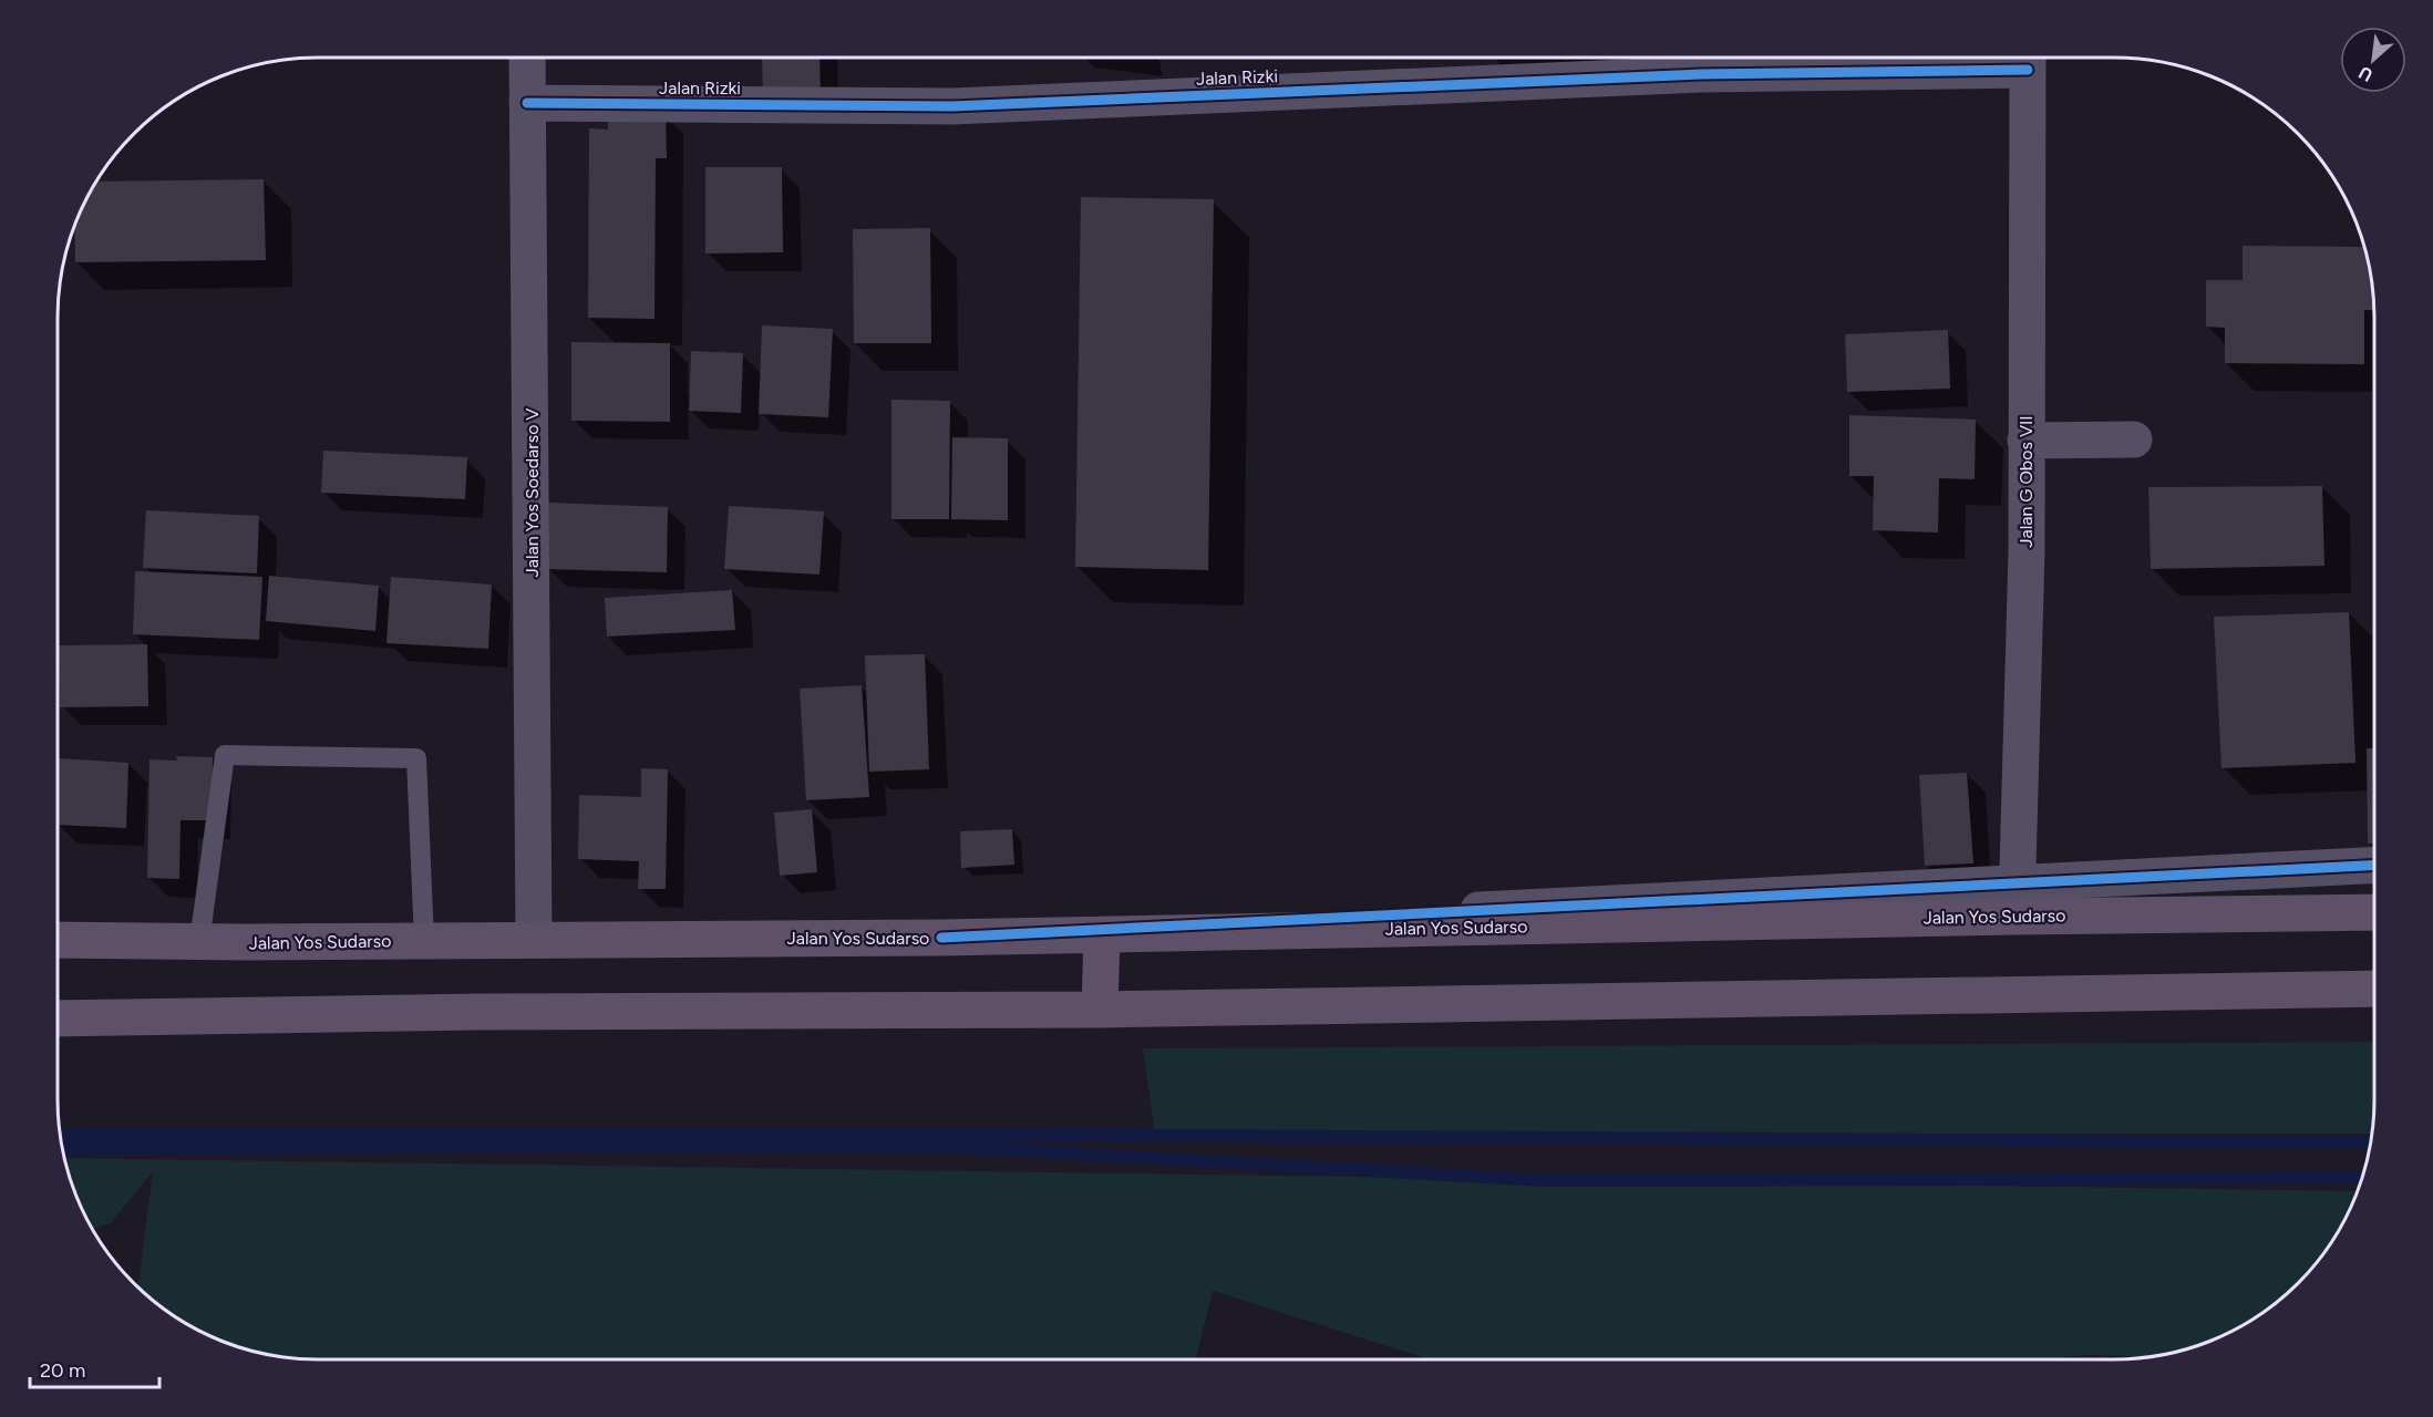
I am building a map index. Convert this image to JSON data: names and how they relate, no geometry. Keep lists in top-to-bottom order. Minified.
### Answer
{"streets":{"main road":["Jalan Yos Sudarso"],"street":["Jalan Rizki","Jalan G Obos VII","Jalan Yos Soedarso V"]},"crossings":[["Jalan Rizki","Jalan G Obos VII"],["Jalan Rizki","Jalan Yos Soedarso V"],["Jalan G Obos VII","Jalan Yos Sudarso"],["Jalan Yos Soedarso V","Jalan Yos Sudarso"]],"scale_bar":"20 m","north":"bottom left"}
